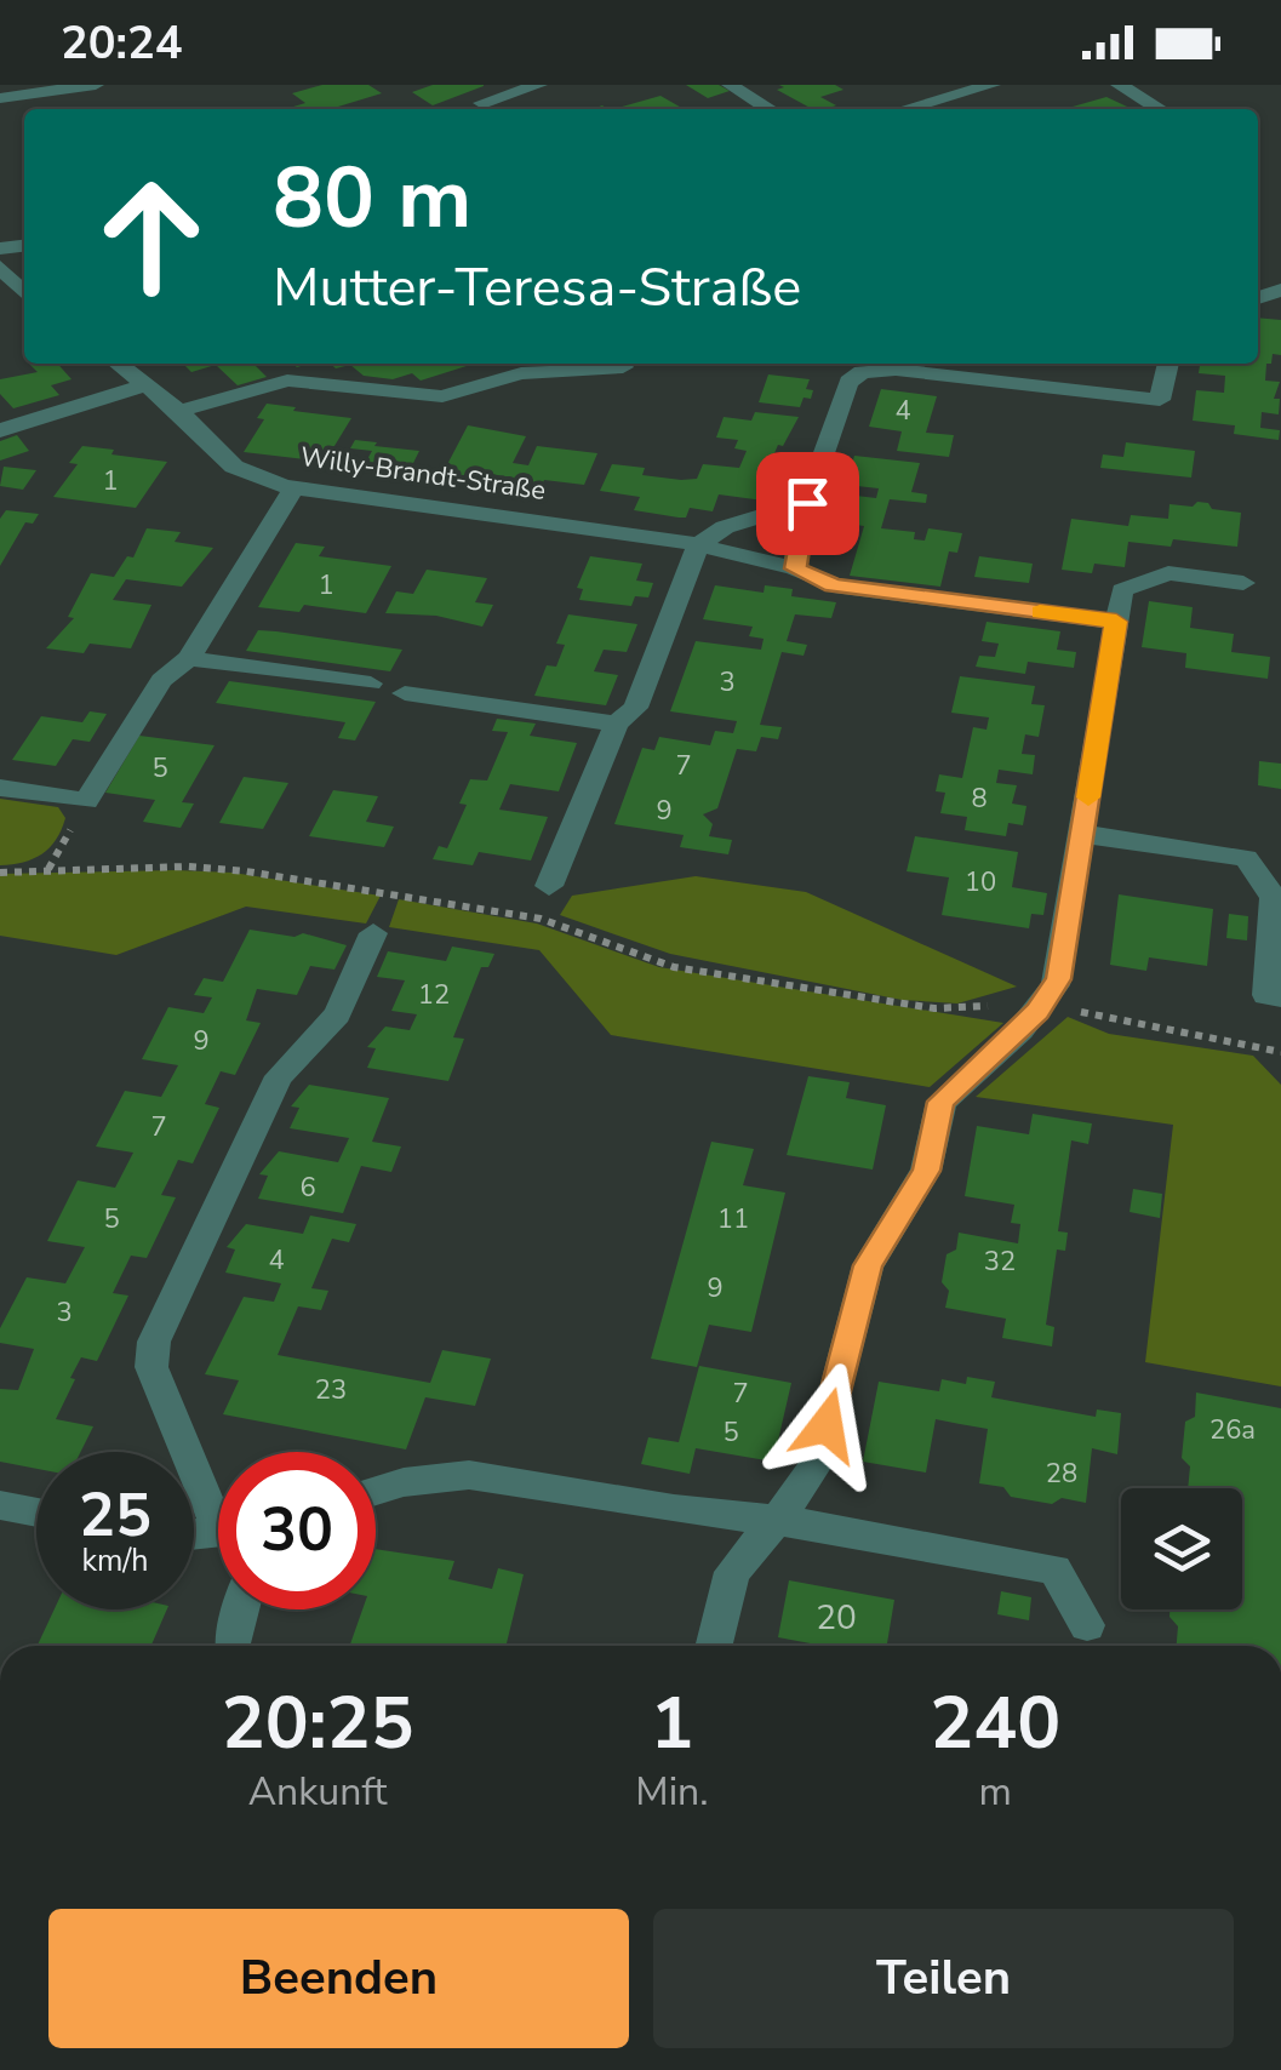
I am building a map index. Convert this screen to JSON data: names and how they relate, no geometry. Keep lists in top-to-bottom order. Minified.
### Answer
{"streets":{"street":["Willy-Brandt-Straße"]},"house_numbers":["4","1","1","3","7","5","8","9","10","12","9","7","6","5","11","4","32","9","3","23","7","26a","5","28","20"],"page":{"status":"20:24","turn":["80 m","Mutter-Teresa-Straße"],"speed":"25 km/h","limit":"30","eta":["20:25","Ankunft","1","Min.","240","m"],"buttons":["Beenden","Teilen"]}}
